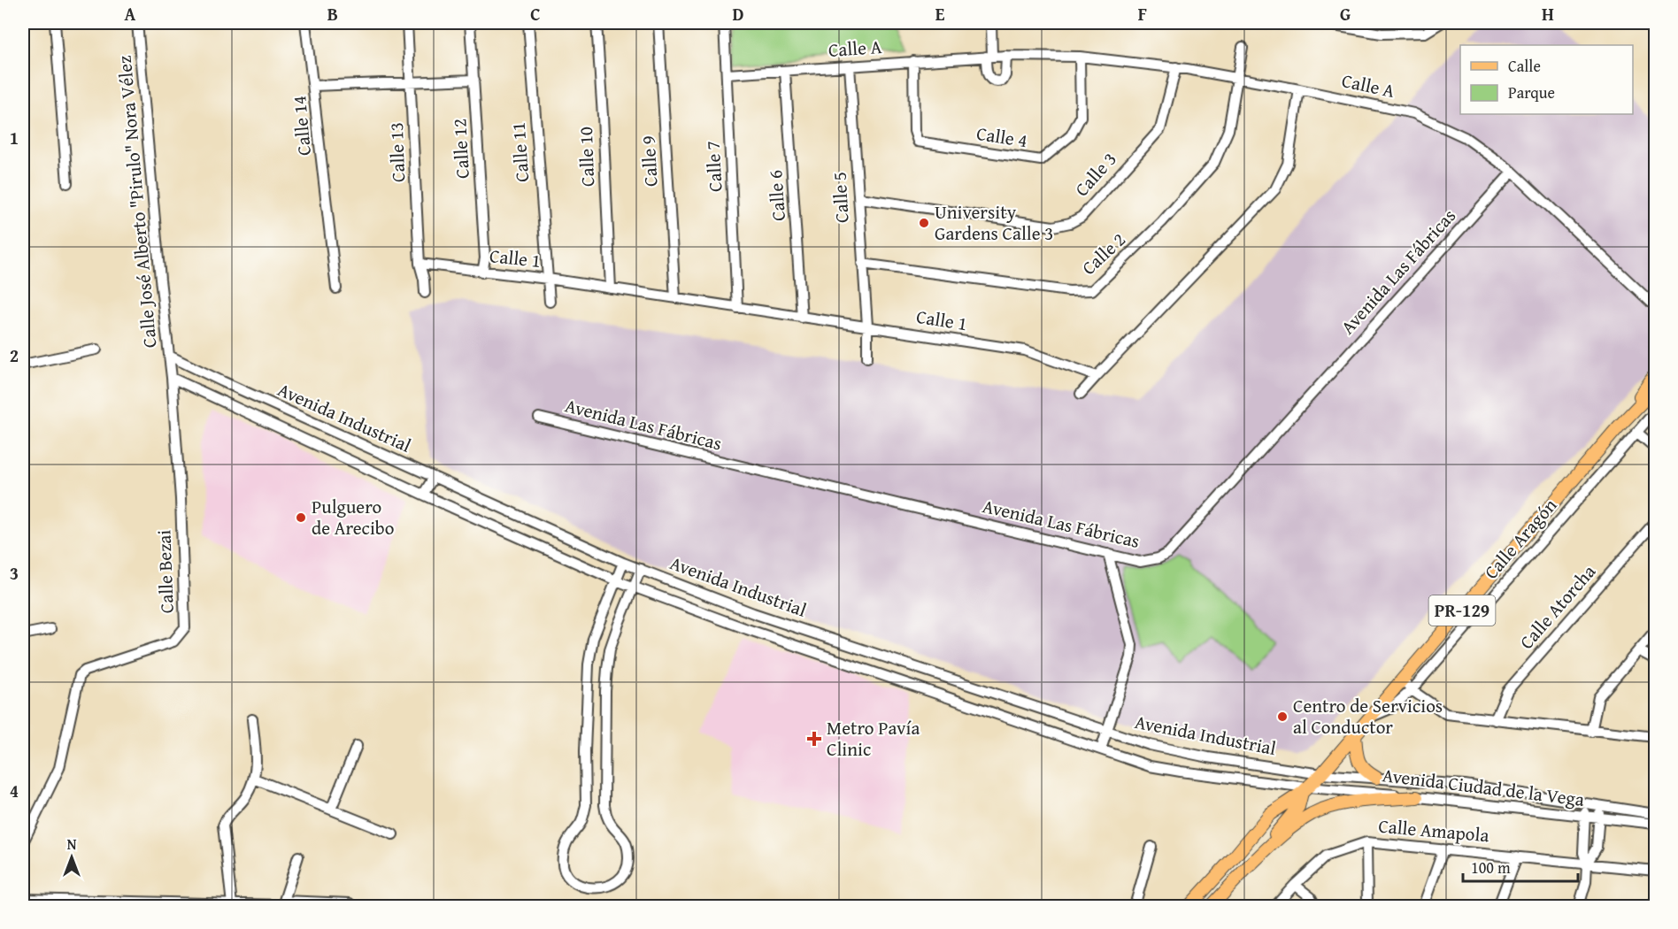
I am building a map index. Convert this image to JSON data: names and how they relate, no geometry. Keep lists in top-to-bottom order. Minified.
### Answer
{"streets":{"main road":["PR-129"],"street":["Calle A","Calle 14","Calle 4","Calle 12","Calle 13","Calle 11","Calle 10","Calle 9","Calle 7","Calle 3","Calle 6","Calle 5","Calle José Alberto \"Pirulo\" Nora Vélez","Calle 2","Calle 1","Avenida Las Fábricas","Avenida Industrial","Calle Aragón","Calle Bezai","Calle Atorcha","Avenida Ciudad de la Vega","Calle Amapola"]},"crossings":[["Calle A","Calle 4"],["Calle A","Calle 7"],["Calle A","Calle 3"],["Calle A","Calle 6"],["Calle A","Calle 5"],["Calle A","Calle 2"],["Calle A","Avenida Las Fábricas"],["Calle 14","Calle 12"],["Calle 14","Calle 13"],["Calle 12","Calle 1"],["Calle 13","Calle 1"],["Calle 11","Calle 1"],["Calle 10","Calle 1"],["Calle 9","Calle 1"],["Calle 7","Calle 1"],["Calle 3","Calle 5"],["Calle 6","Calle 1"],["Calle 5","Calle 2"],["Calle 5","Calle 1"],["Calle José Alberto \"Pirulo\" Nora Vélez","Avenida Industrial"],["Calle José Alberto \"Pirulo\" Nora Vélez","Calle Bezai"],["Avenida Industrial","Calle Bezai"],["Avenida Industrial","PR-129"],["Avenida Industrial","Avenida Ciudad de la Vega"],["Calle Aragón","PR-129"],["PR-129","Avenida Ciudad de la Vega"]],"places":{"other":["University Gardens Calle 3","Pulguero de Arecibo","Centro de Servicios al Conductor"],"health":["Metro Pavía Clinic"]},"legend":["Calle","Parque"],"scale_bar":"100 m","north":"top","grid":{"columns":["A","B","C","D","E","F","G","H"],"rows":["1","2","3","4"]}}
